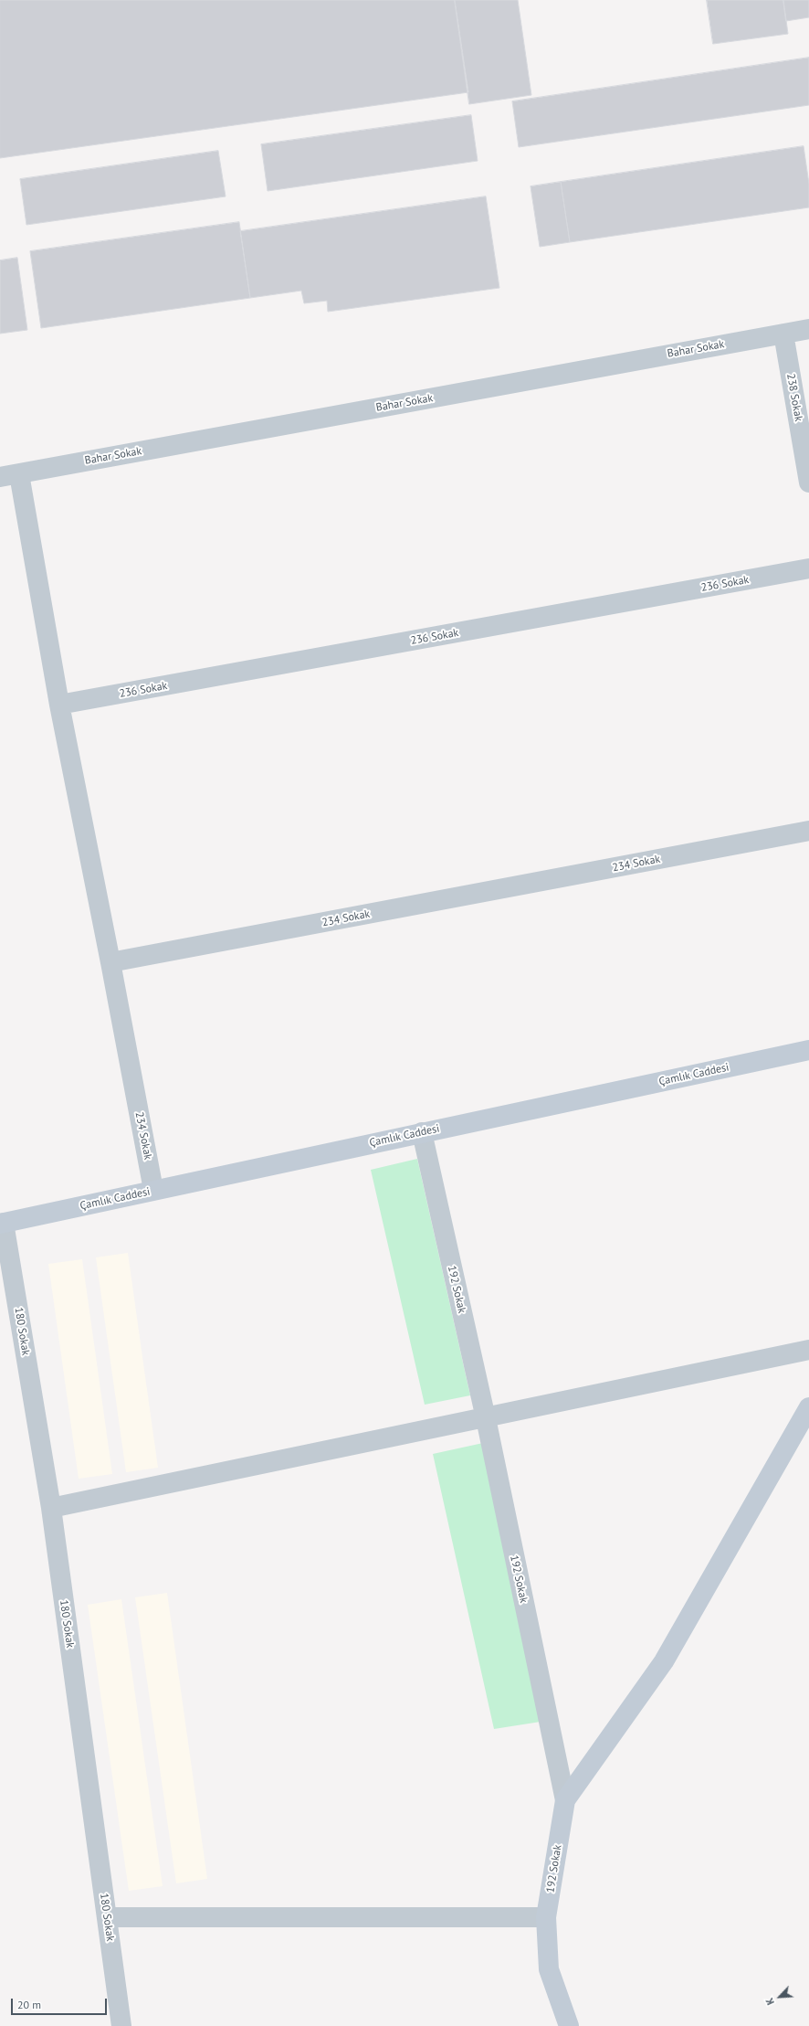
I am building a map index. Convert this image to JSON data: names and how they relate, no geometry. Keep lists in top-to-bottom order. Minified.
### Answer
{"streets":{"street":["Bahar Sokak","238 Sokak","236 Sokak","234 Sokak","Çamlık Caddesi","192 Sokak","180 Sokak"]},"crossings":[["Bahar Sokak","238 Sokak"],["234 Sokak","Çamlık Caddesi"],["Çamlık Caddesi","192 Sokak"],["Çamlık Caddesi","180 Sokak"]],"scale_bar":"20 m","north":"bottom left"}
